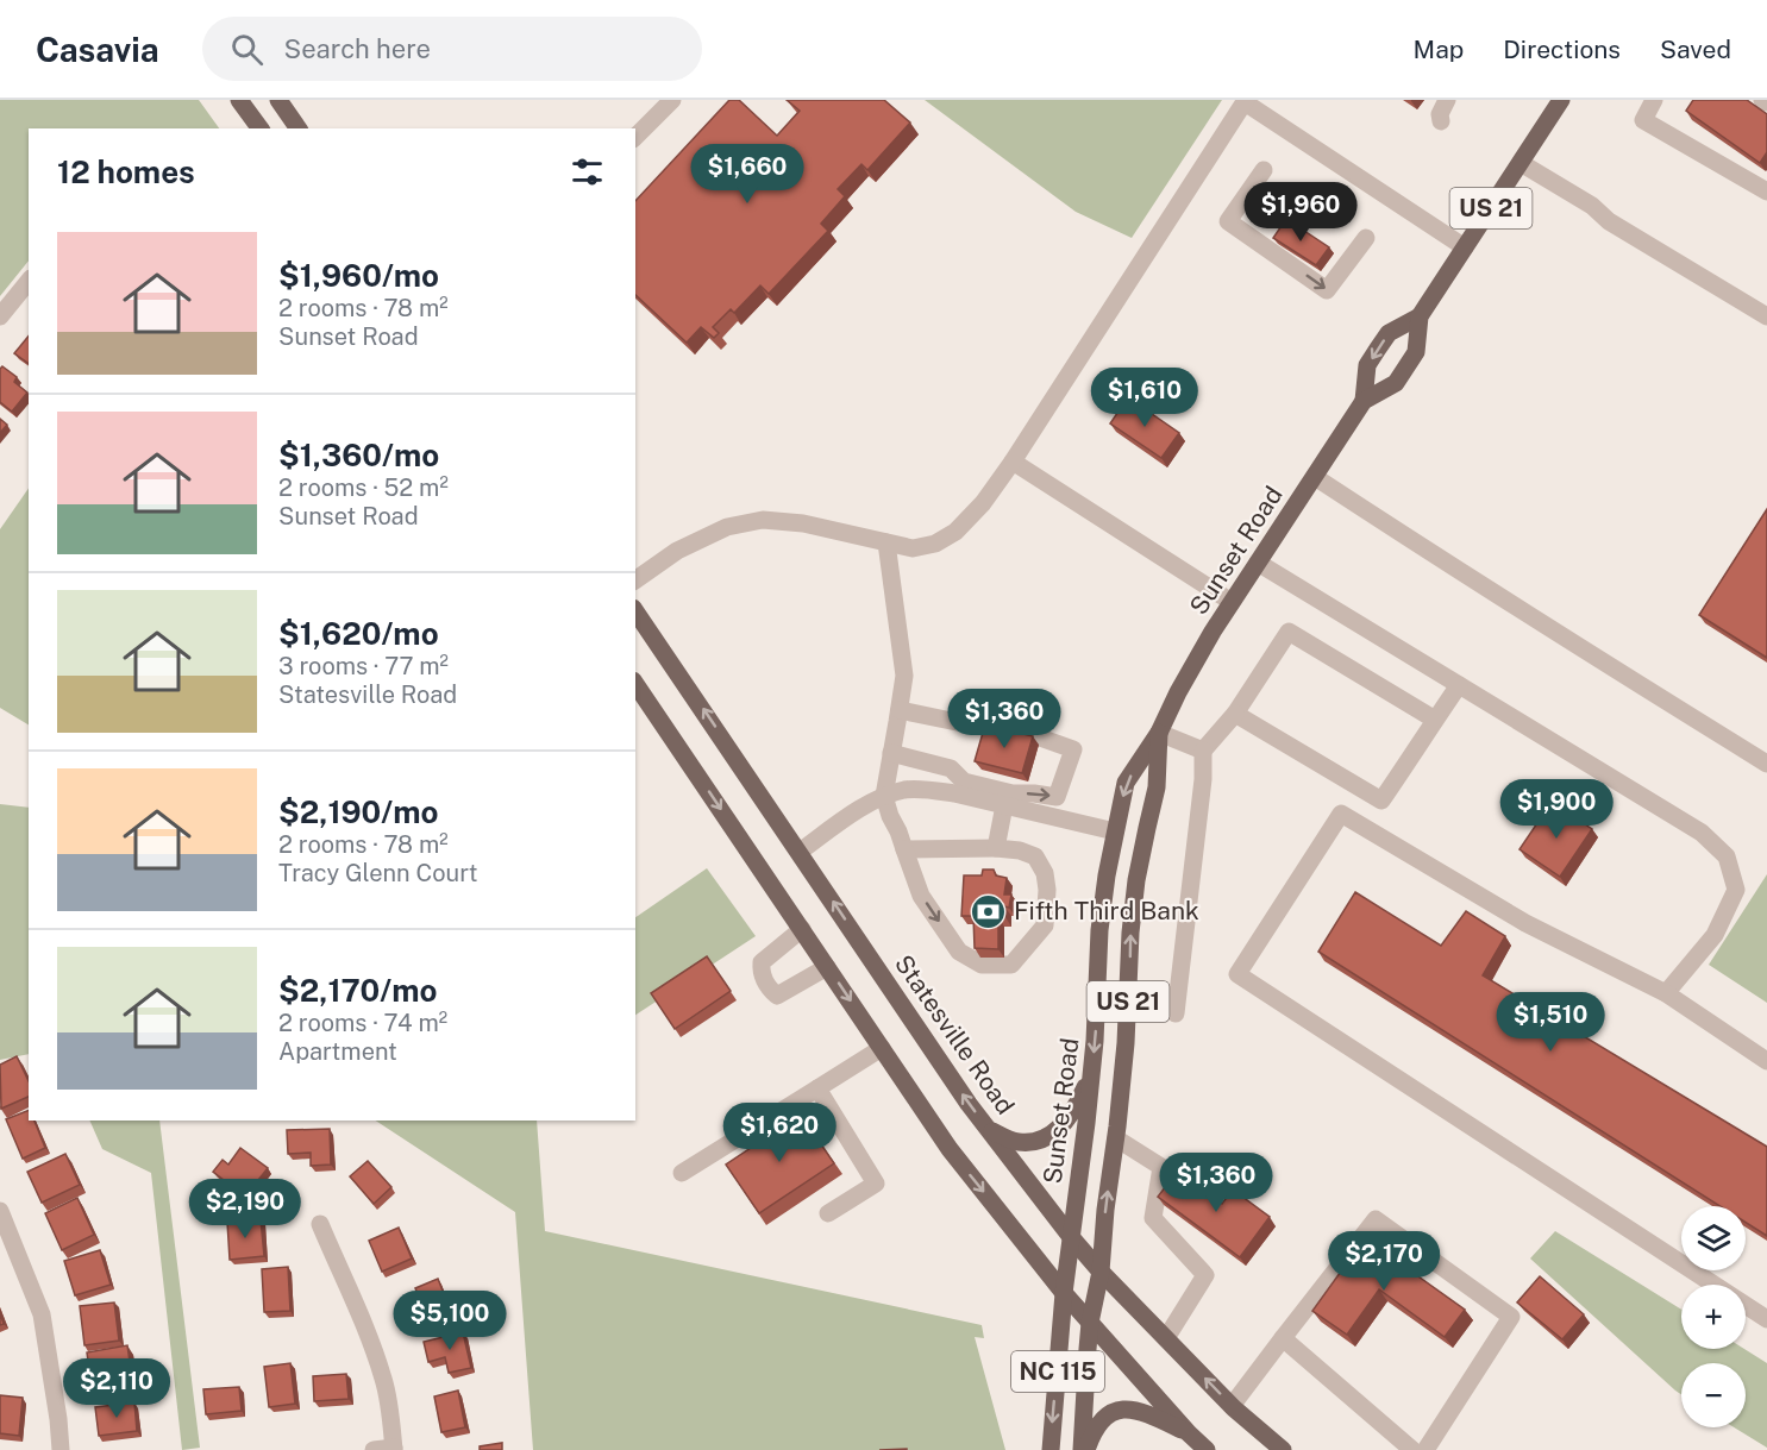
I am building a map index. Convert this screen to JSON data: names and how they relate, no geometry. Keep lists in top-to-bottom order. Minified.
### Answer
{"streets":{"main road":["US 21","Sunset Road","Statesville Road","NC 115"]},"crossings":[["Sunset Road","Statesville Road"],["Sunset Road","NC 115"],["Statesville Road","NC 115"]],"places":{"bank":["Fifth Third Bank"]},"page":{"header":"Casavia","search":"Search here","nav":["Map","Directions","Saved"],"heading":"12 homes","price":["$1,660","$1,960","$1,610","$1,360","$1,900","$1,510","$1,620","$1,360","$2,190","$2,170","$5,100","$2,110"],"list":[{"name":"$1,960/mo","note":"2 rooms · 78 m² · Sunset Road"},{"name":"$1,360/mo","note":"2 rooms · 52 m² · Sunset Road"},{"name":"$1,620/mo","note":"3 rooms · 77 m² · Statesville Road"},{"name":"$2,190/mo","note":"2 rooms · 78 m² · Tracy Glenn Court"},{"name":"$2,170/mo","note":"2 rooms · 74 m² · Apartment"}],"map_buttons":["+","−"]}}
